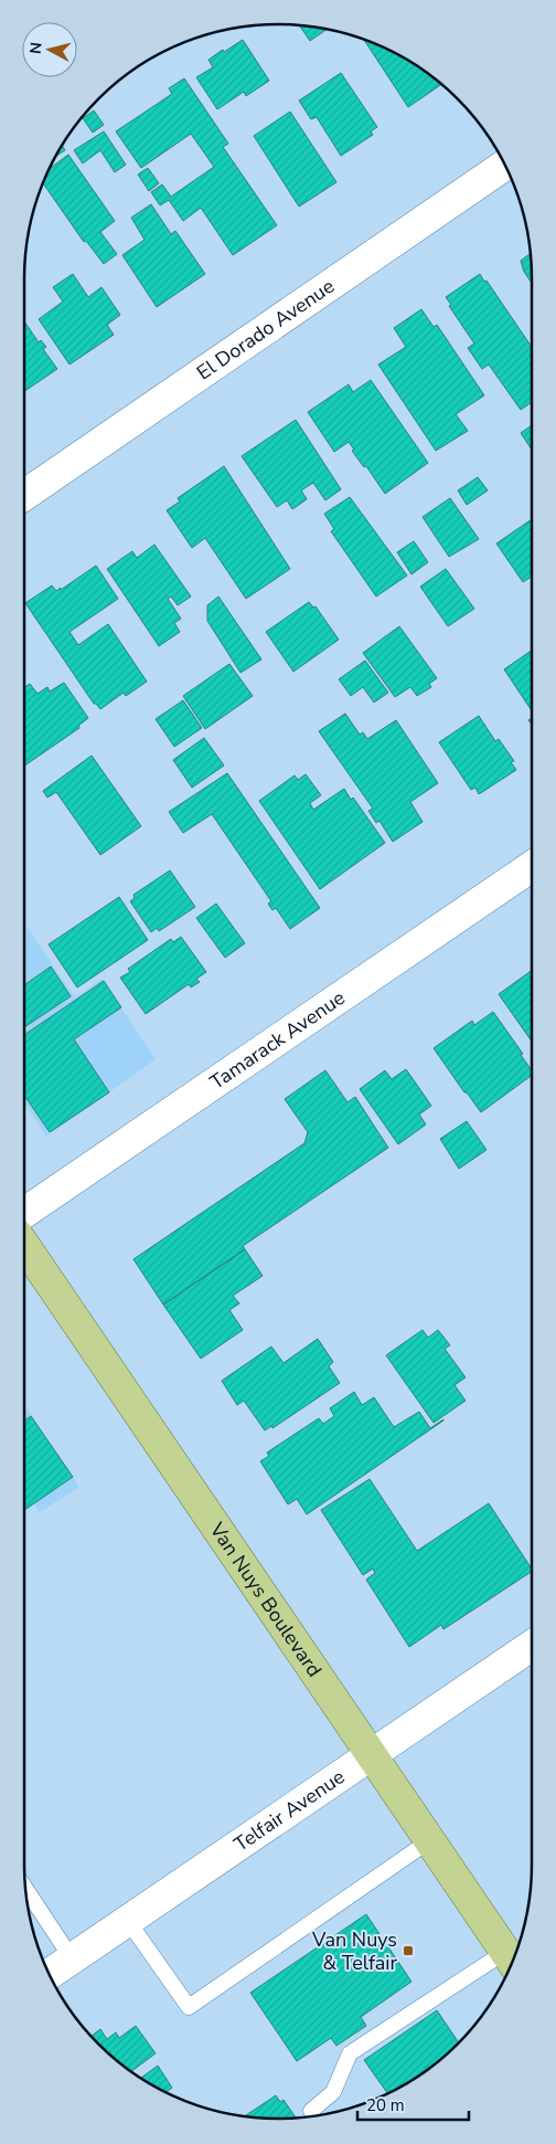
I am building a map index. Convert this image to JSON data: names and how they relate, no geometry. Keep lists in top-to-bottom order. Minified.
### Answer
{"streets":{"main road":["Van Nuys Boulevard"],"street":["El Dorado Avenue","Tamarack Avenue","Telfair Avenue"]},"crossings":[["Van Nuys Boulevard","Telfair Avenue"]],"places":{"transit":["Van Nuys & Telfair"]},"scale_bar":"20 m","north":"left"}
